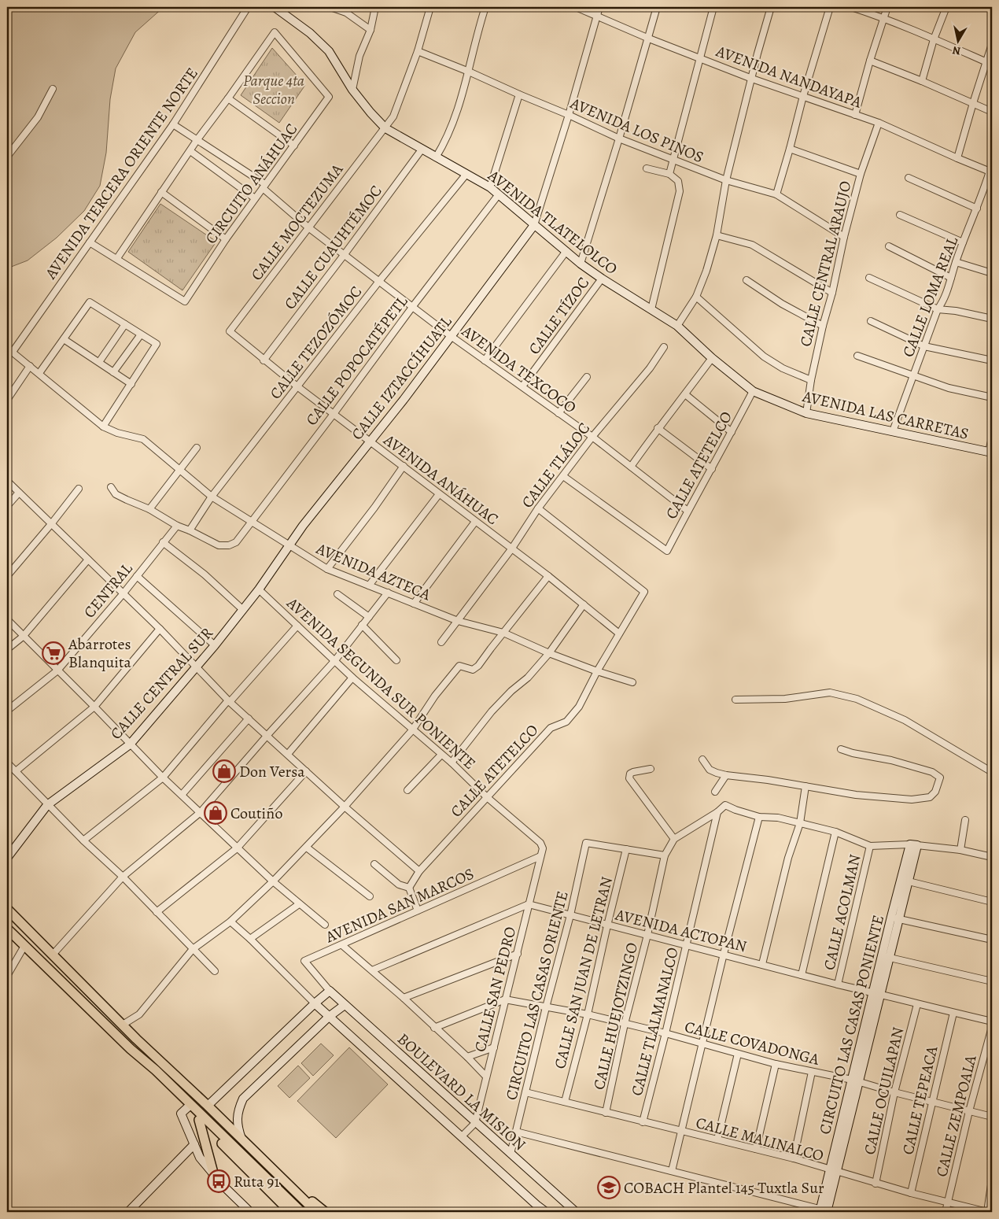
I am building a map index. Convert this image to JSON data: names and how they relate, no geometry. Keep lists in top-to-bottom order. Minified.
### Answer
{"streets":{"street":["AVENIDA NANDAYAPA","AVENIDA LOS PINOS","AVENIDA TERCERA ORIENTE NORTE","CIRCUITO ANÁHUAC","CALLE MOCTEZUMA","AVENIDA TLATELOLCO","CALLE CUAUHTÉMOC","CALLE CENTRAL ARAUJO","CALLE LOMA REAL","CALLE TÍZOC","CALLE TEZOZÓMOC","CALLE POPOCATÉPETL","AVENIDA TEXCOCO","CALLE IZTACCÍHUATL","AVENIDA LAS CARRETAS","CALLE TLÁLOC","CALLE ATETELCO","AVENIDA ANÁHUAC","AVENIDA AZTECA","CENTRAL","CALLE CENTRAL SUR","AVENIDA SEGUNDA SUR PONIENTE","AVENIDA SAN MARCOS","CALLE ACOLMAN","AVENIDA ACTOPAN","CALLE SAN JUAN DE LETRAN","CALLE SAN PEDRO","CIRCUITO LAS CASAS ORIENTE","CALLE HUEJOTZINGO","CALLE TLALMANALCO","CIRCUITO LAS CASAS PONIENTE","CALLE COVADONGA","CALLE OCUILAPAN","BOULEVARD LA MISION","CALLE TEPEACA","CALLE ZEMPOALA","CALLE MALINALCO"]},"crossings":[["AVENIDA NANDAYAPA","CALLE CENTRAL ARAUJO"],["AVENIDA NANDAYAPA","CALLE LOMA REAL"],["AVENIDA LOS PINOS","CALLE MOCTEZUMA"],["AVENIDA LOS PINOS","CALLE CENTRAL ARAUJO"],["AVENIDA TERCERA ORIENTE NORTE","AVENIDA TEXCOCO"],["CIRCUITO ANÁHUAC","AVENIDA TEXCOCO"],["CALLE MOCTEZUMA","AVENIDA TLATELOLCO"],["CALLE MOCTEZUMA","AVENIDA TEXCOCO"],["CALLE MOCTEZUMA","AVENIDA ANÁHUAC"],["AVENIDA TLATELOLCO","CALLE CUAUHTÉMOC"],["AVENIDA TLATELOLCO","CALLE TÍZOC"],["AVENIDA TLATELOLCO","CALLE TEZOZÓMOC"],["AVENIDA TLATELOLCO","CALLE POPOCATÉPETL"],["AVENIDA TLATELOLCO","CALLE IZTACCÍHUATL"],["AVENIDA TLATELOLCO","AVENIDA LAS CARRETAS"],["AVENIDA TLATELOLCO","CALLE ATETELCO"],["CALLE CUAUHTÉMOC","AVENIDA TEXCOCO"],["CALLE CUAUHTÉMOC","AVENIDA ANÁHUAC"],["CALLE CENTRAL ARAUJO","AVENIDA LAS CARRETAS"],["CALLE LOMA REAL","AVENIDA LAS CARRETAS"],["CALLE TÍZOC","AVENIDA TEXCOCO"],["CALLE TEZOZÓMOC","CALLE POPOCATÉPETL"],["CALLE TEZOZÓMOC","AVENIDA TEXCOCO"],["CALLE TEZOZÓMOC","AVENIDA ANÁHUAC"],["CALLE TEZOZÓMOC","AVENIDA AZTECA"],["CALLE POPOCATÉPETL","AVENIDA TEXCOCO"],["CALLE POPOCATÉPETL","AVENIDA ANÁHUAC"],["CALLE POPOCATÉPETL","AVENIDA AZTECA"],["AVENIDA TEXCOCO","CALLE IZTACCÍHUATL"],["AVENIDA TEXCOCO","CALLE TLÁLOC"],["AVENIDA TEXCOCO","CALLE ATETELCO"],["CALLE IZTACCÍHUATL","AVENIDA ANÁHUAC"],["CALLE IZTACCÍHUATL","AVENIDA AZTECA"],["CALLE IZTACCÍHUATL","CALLE CENTRAL SUR"],["AVENIDA LAS CARRETAS","CALLE ATETELCO"],["CALLE TLÁLOC","CALLE ATETELCO"],["CALLE TLÁLOC","AVENIDA ANÁHUAC"],["CALLE TLÁLOC","AVENIDA AZTECA"],["CALLE ATETELCO","AVENIDA ANÁHUAC"],["CALLE ATETELCO","AVENIDA AZTECA"],["CALLE ATETELCO","AVENIDA SEGUNDA SUR PONIENTE"],["AVENIDA AZTECA","CALLE CENTRAL SUR"],["CALLE CENTRAL SUR","AVENIDA SEGUNDA SUR PONIENTE"],["AVENIDA SEGUNDA SUR PONIENTE","CALLE SAN PEDRO"],["AVENIDA SAN MARCOS","CALLE SAN PEDRO"],["AVENIDA SAN MARCOS","BOULEVARD LA MISION"],["CALLE ACOLMAN","AVENIDA ACTOPAN"],["AVENIDA ACTOPAN","CALLE SAN JUAN DE LETRAN"],["AVENIDA ACTOPAN","CALLE SAN PEDRO"],["AVENIDA ACTOPAN","CIRCUITO LAS CASAS ORIENTE"],["AVENIDA ACTOPAN","CALLE HUEJOTZINGO"],["AVENIDA ACTOPAN","CALLE TLALMANALCO"],["AVENIDA ACTOPAN","CIRCUITO LAS CASAS PONIENTE"],["AVENIDA ACTOPAN","CALLE OCUILAPAN"],["AVENIDA ACTOPAN","CALLE TEPEACA"],["CALLE SAN JUAN DE LETRAN","CIRCUITO LAS CASAS ORIENTE"],["CALLE SAN JUAN DE LETRAN","CALLE COVADONGA"],["CALLE SAN JUAN DE LETRAN","CALLE MALINALCO"],["CALLE SAN PEDRO","CALLE COVADONGA"],["CALLE SAN PEDRO","BOULEVARD LA MISION"],["CIRCUITO LAS CASAS ORIENTE","CALLE COVADONGA"],["CIRCUITO LAS CASAS ORIENTE","BOULEVARD LA MISION"],["CIRCUITO LAS CASAS ORIENTE","CALLE MALINALCO"],["CALLE HUEJOTZINGO","CALLE COVADONGA"],["CALLE HUEJOTZINGO","CALLE MALINALCO"],["CALLE TLALMANALCO","CALLE COVADONGA"],["CALLE TLALMANALCO","CALLE MALINALCO"],["CIRCUITO LAS CASAS PONIENTE","CALLE COVADONGA"],["CIRCUITO LAS CASAS PONIENTE","CALLE MALINALCO"],["CALLE COVADONGA","CALLE OCUILAPAN"],["CALLE COVADONGA","CALLE TEPEACA"],["CALLE COVADONGA","CALLE ZEMPOALA"],["CALLE OCUILAPAN","CALLE MALINALCO"],["CALLE TEPEACA","CALLE MALINALCO"],["CALLE ZEMPOALA","CALLE MALINALCO"]],"parks":["Parque 4ta Seccion"],"places":{"supermarket":["Abarrotes Blanquita"],"shop":["Don Versa","Coutiño"],"bus stop":["Ruta 91"],"school or university":["COBACH Plantel 145 Tuxtla Sur"]},"north":"bottom"}
